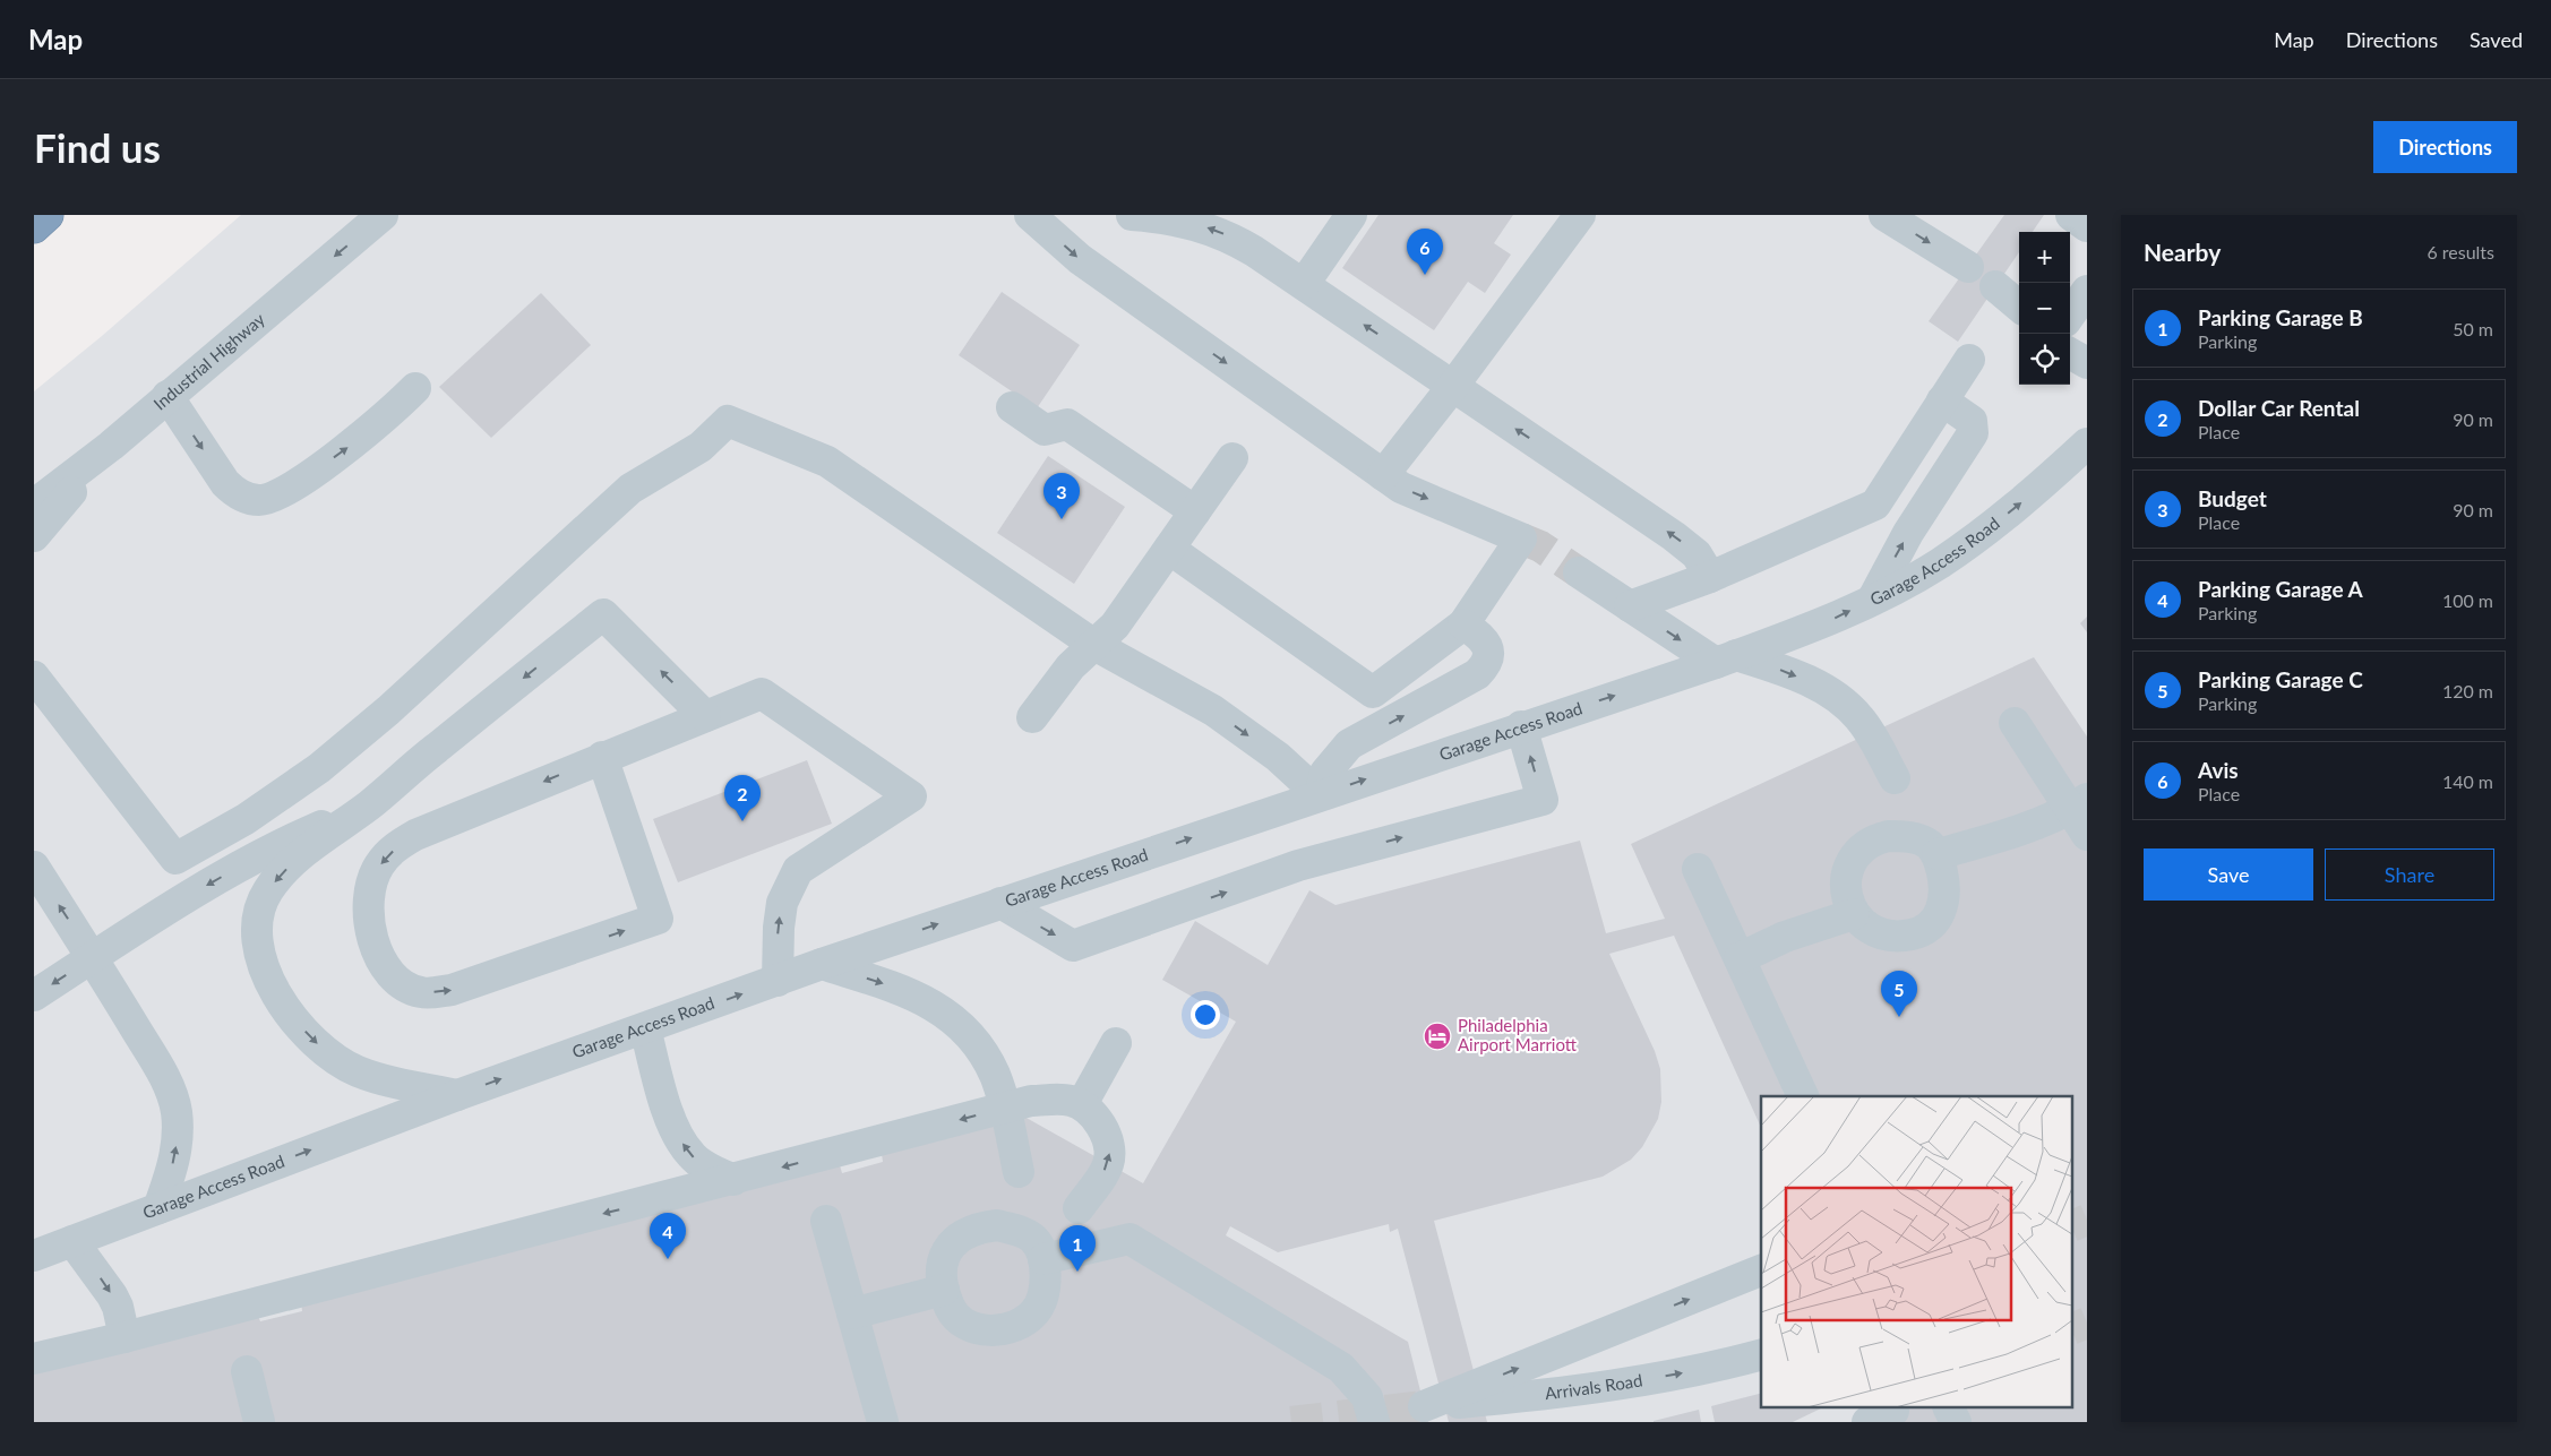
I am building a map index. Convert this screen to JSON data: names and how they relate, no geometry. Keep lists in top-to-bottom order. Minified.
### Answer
{"streets":{"street":["Industrial Highway","Garage Access Road","Arrivals Road"]},"one_way":["Industrial Highway"],"places":{"hotel":["Philadelphia Airport Marriott"]},"page":{"header":"Map","nav":["Map","Directions","Saved"],"buttons":["Directions",["Save","Share"]],"title":"Find us","heading":["Nearby","6 results"],"pins":["6","3","2","5","4","1"],"map_buttons":["+","−"],"list":[{"mark":"1","name":"Parking Garage B","note":"Parking","value":"50 m"},{"mark":"2","name":"Dollar Car Rental","note":"Place","value":"90 m"},{"mark":"3","name":"Budget","note":"Place","value":"90 m"},{"mark":"4","name":"Parking Garage A","note":"Parking","value":"100 m"},{"mark":"5","name":"Parking Garage C","note":"Parking","value":"120 m"},{"mark":"6","name":"Avis","note":"Place","value":"140 m"}]}}
